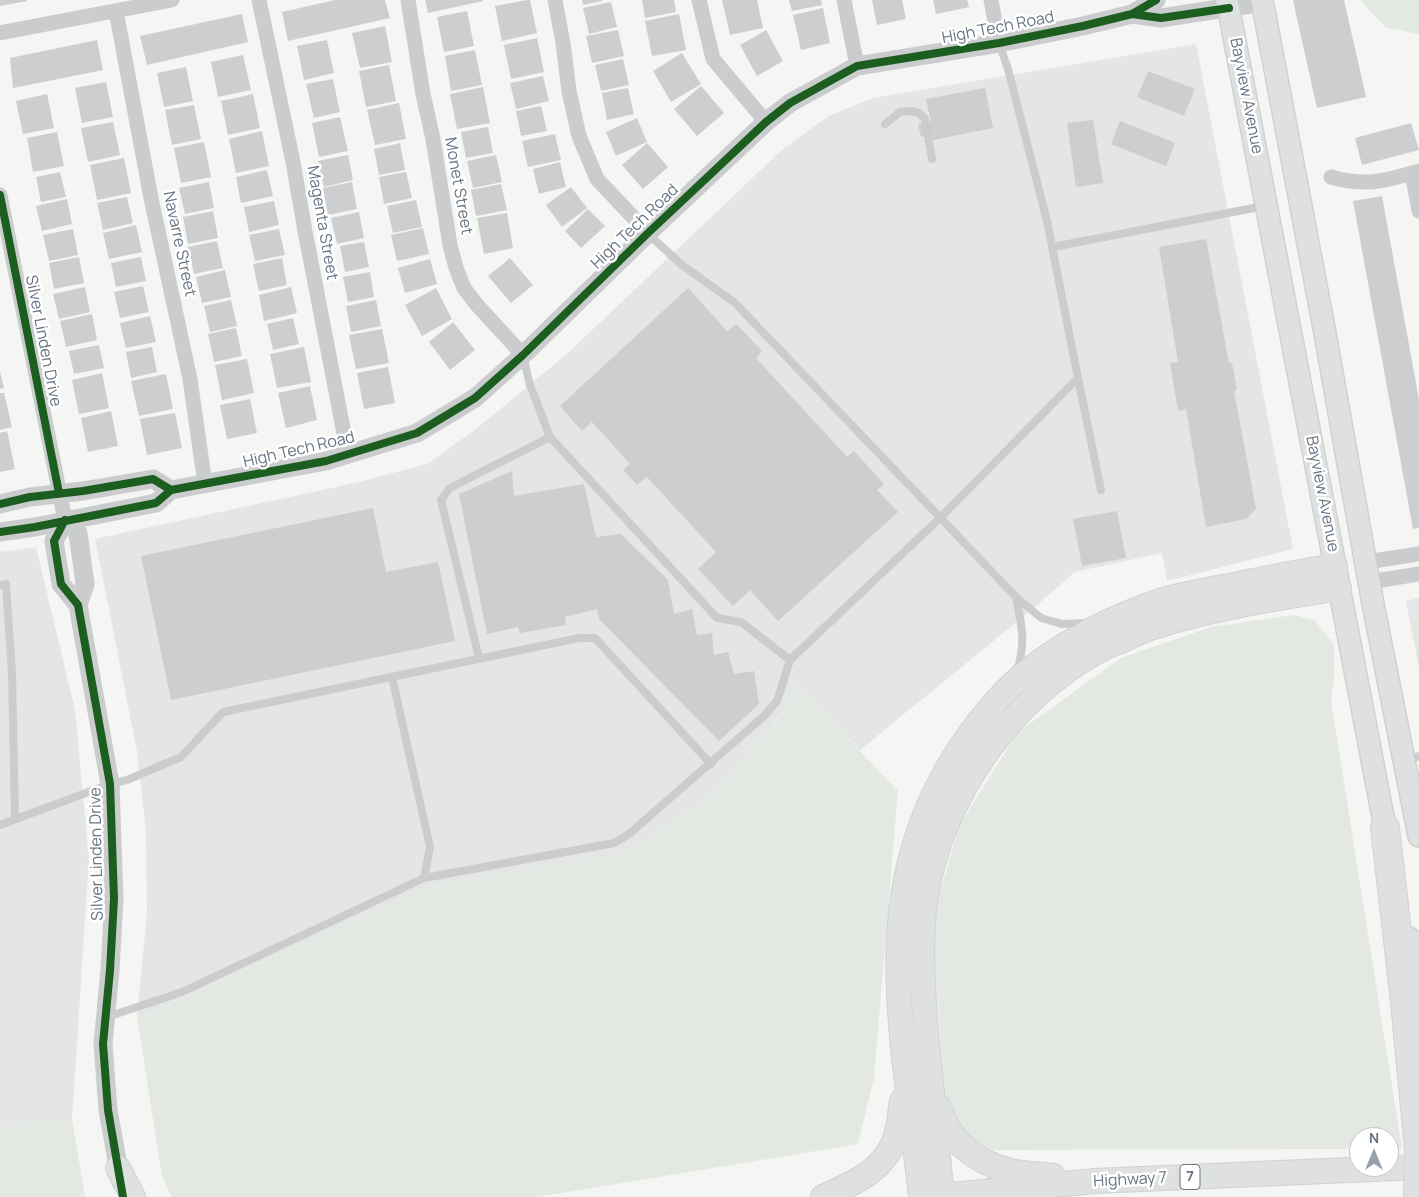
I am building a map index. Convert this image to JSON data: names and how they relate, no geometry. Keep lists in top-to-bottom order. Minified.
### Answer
{"streets":{"main road":["Bayview Avenue","7","Highway 7"],"street":["High Tech Road","Monet Street","Magenta Street","Navarre Street","Silver Linden Drive"]},"crossings":[["High Tech Road","Bayview Avenue"],["High Tech Road","Monet Street"],["High Tech Road","Magenta Street"],["High Tech Road","Navarre Street"],["High Tech Road","Silver Linden Drive"]],"north":"top"}
